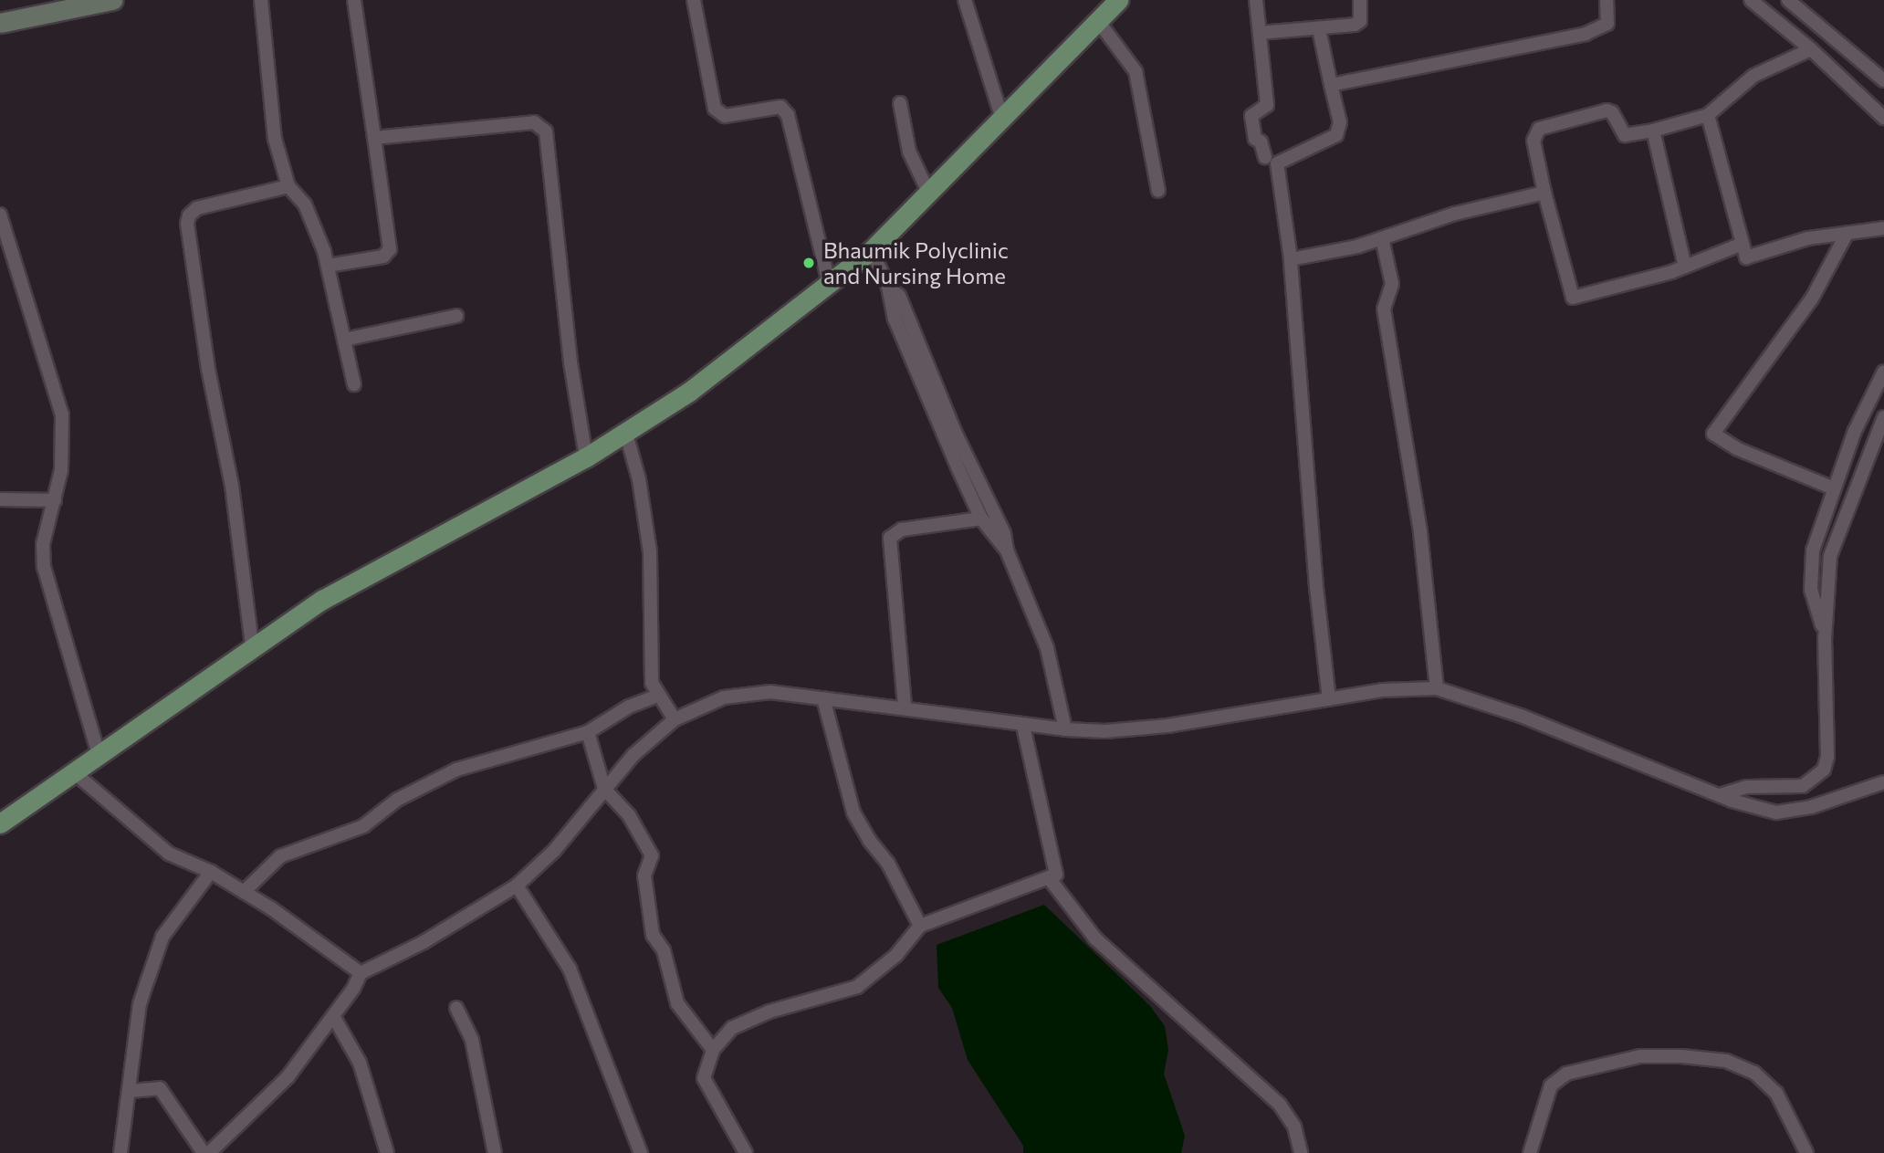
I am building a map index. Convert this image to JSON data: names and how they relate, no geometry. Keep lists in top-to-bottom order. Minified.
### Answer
{"places":["Bhaumik Polyclinic and Nursing Home"]}
